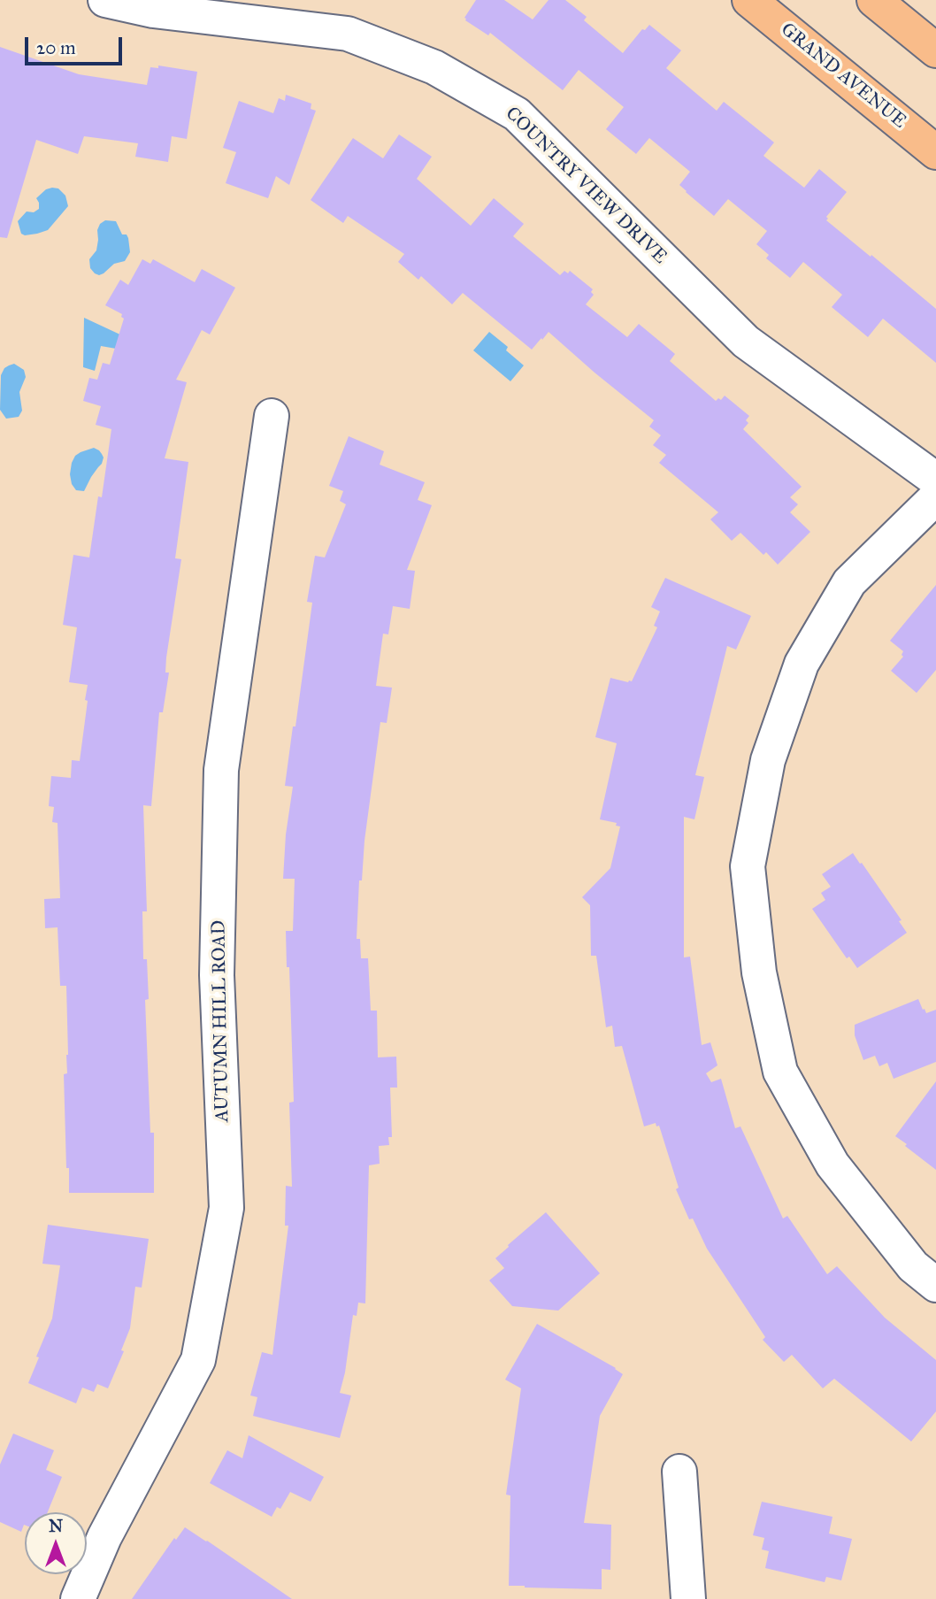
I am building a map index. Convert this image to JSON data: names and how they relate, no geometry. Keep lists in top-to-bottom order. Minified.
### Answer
{"streets":{"main road":["GRAND AVENUE"],"street":["COUNTRY VIEW DRIVE","AUTUMN HILL ROAD"]},"scale_bar":"20 m","north":"top"}
